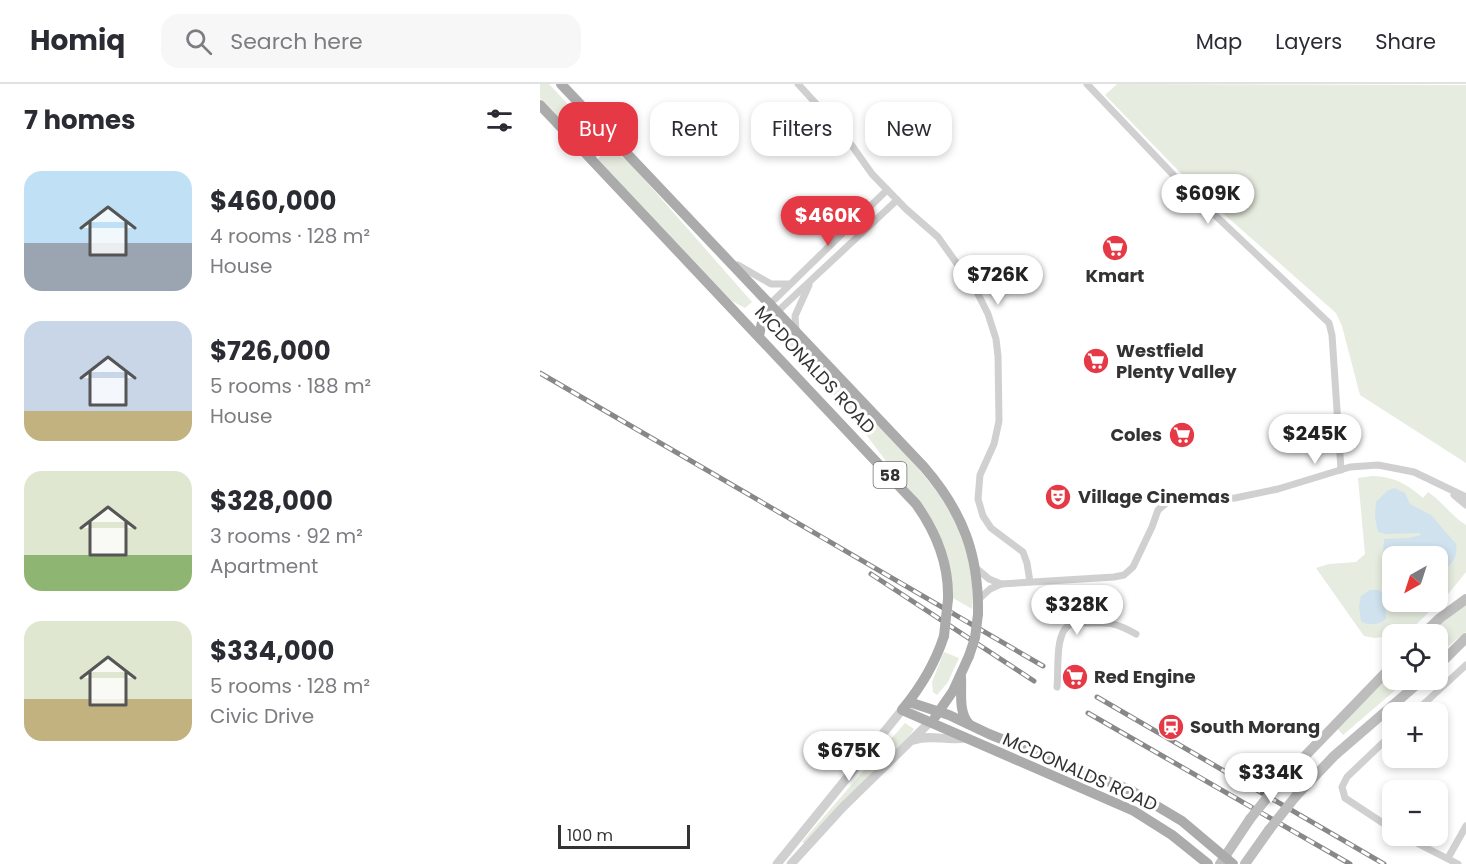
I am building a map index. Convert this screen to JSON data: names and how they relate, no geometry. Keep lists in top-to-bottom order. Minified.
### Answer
{"streets":{"main road":["MCDONALDS ROAD","58"]},"places":{"supermarket":["Kmart","Westfield Plenty Valley","Coles","Red Engine"],"theatre":["Village Cinemas"],"station":["South Morang"]},"scale_bar":"100 m","north":"bottom left","page":{"header":"Homiq","search":"Search here","nav":["Map","Layers","Share"],"heading":"7 homes","chip":["Buy","Rent","Filters","New"],"list":[{"name":"$460,000","note":"4 rooms · 128 m² · House"},{"name":"$726,000","note":"5 rooms · 188 m² · House"},{"name":"$328,000","note":"3 rooms · 92 m² · Apartment"},{"name":"$334,000","note":"5 rooms · 128 m² · Civic Drive"}],"price":["$609K","$460K","$726K","$245K","$328K","$675K","$334K"],"map_buttons":["+","−"],"scale":"100 m"}}
